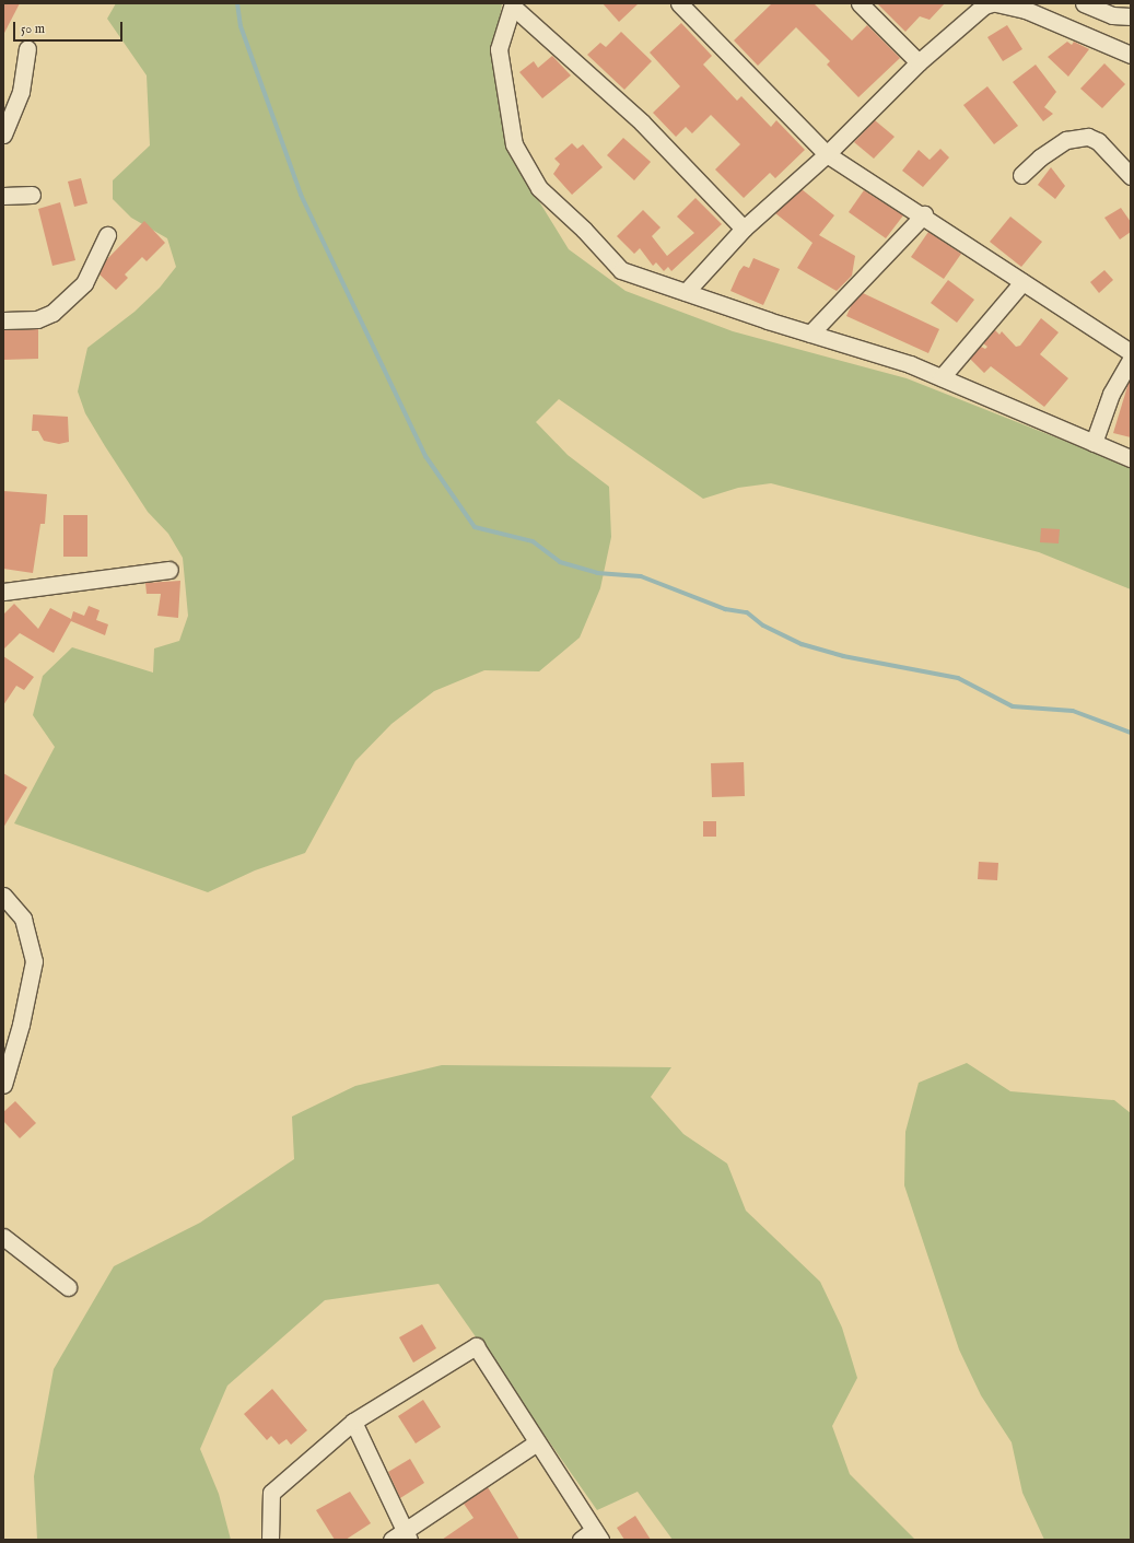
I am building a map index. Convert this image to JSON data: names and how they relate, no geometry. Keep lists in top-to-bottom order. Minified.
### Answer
{"scale_bar":"50 m"}
